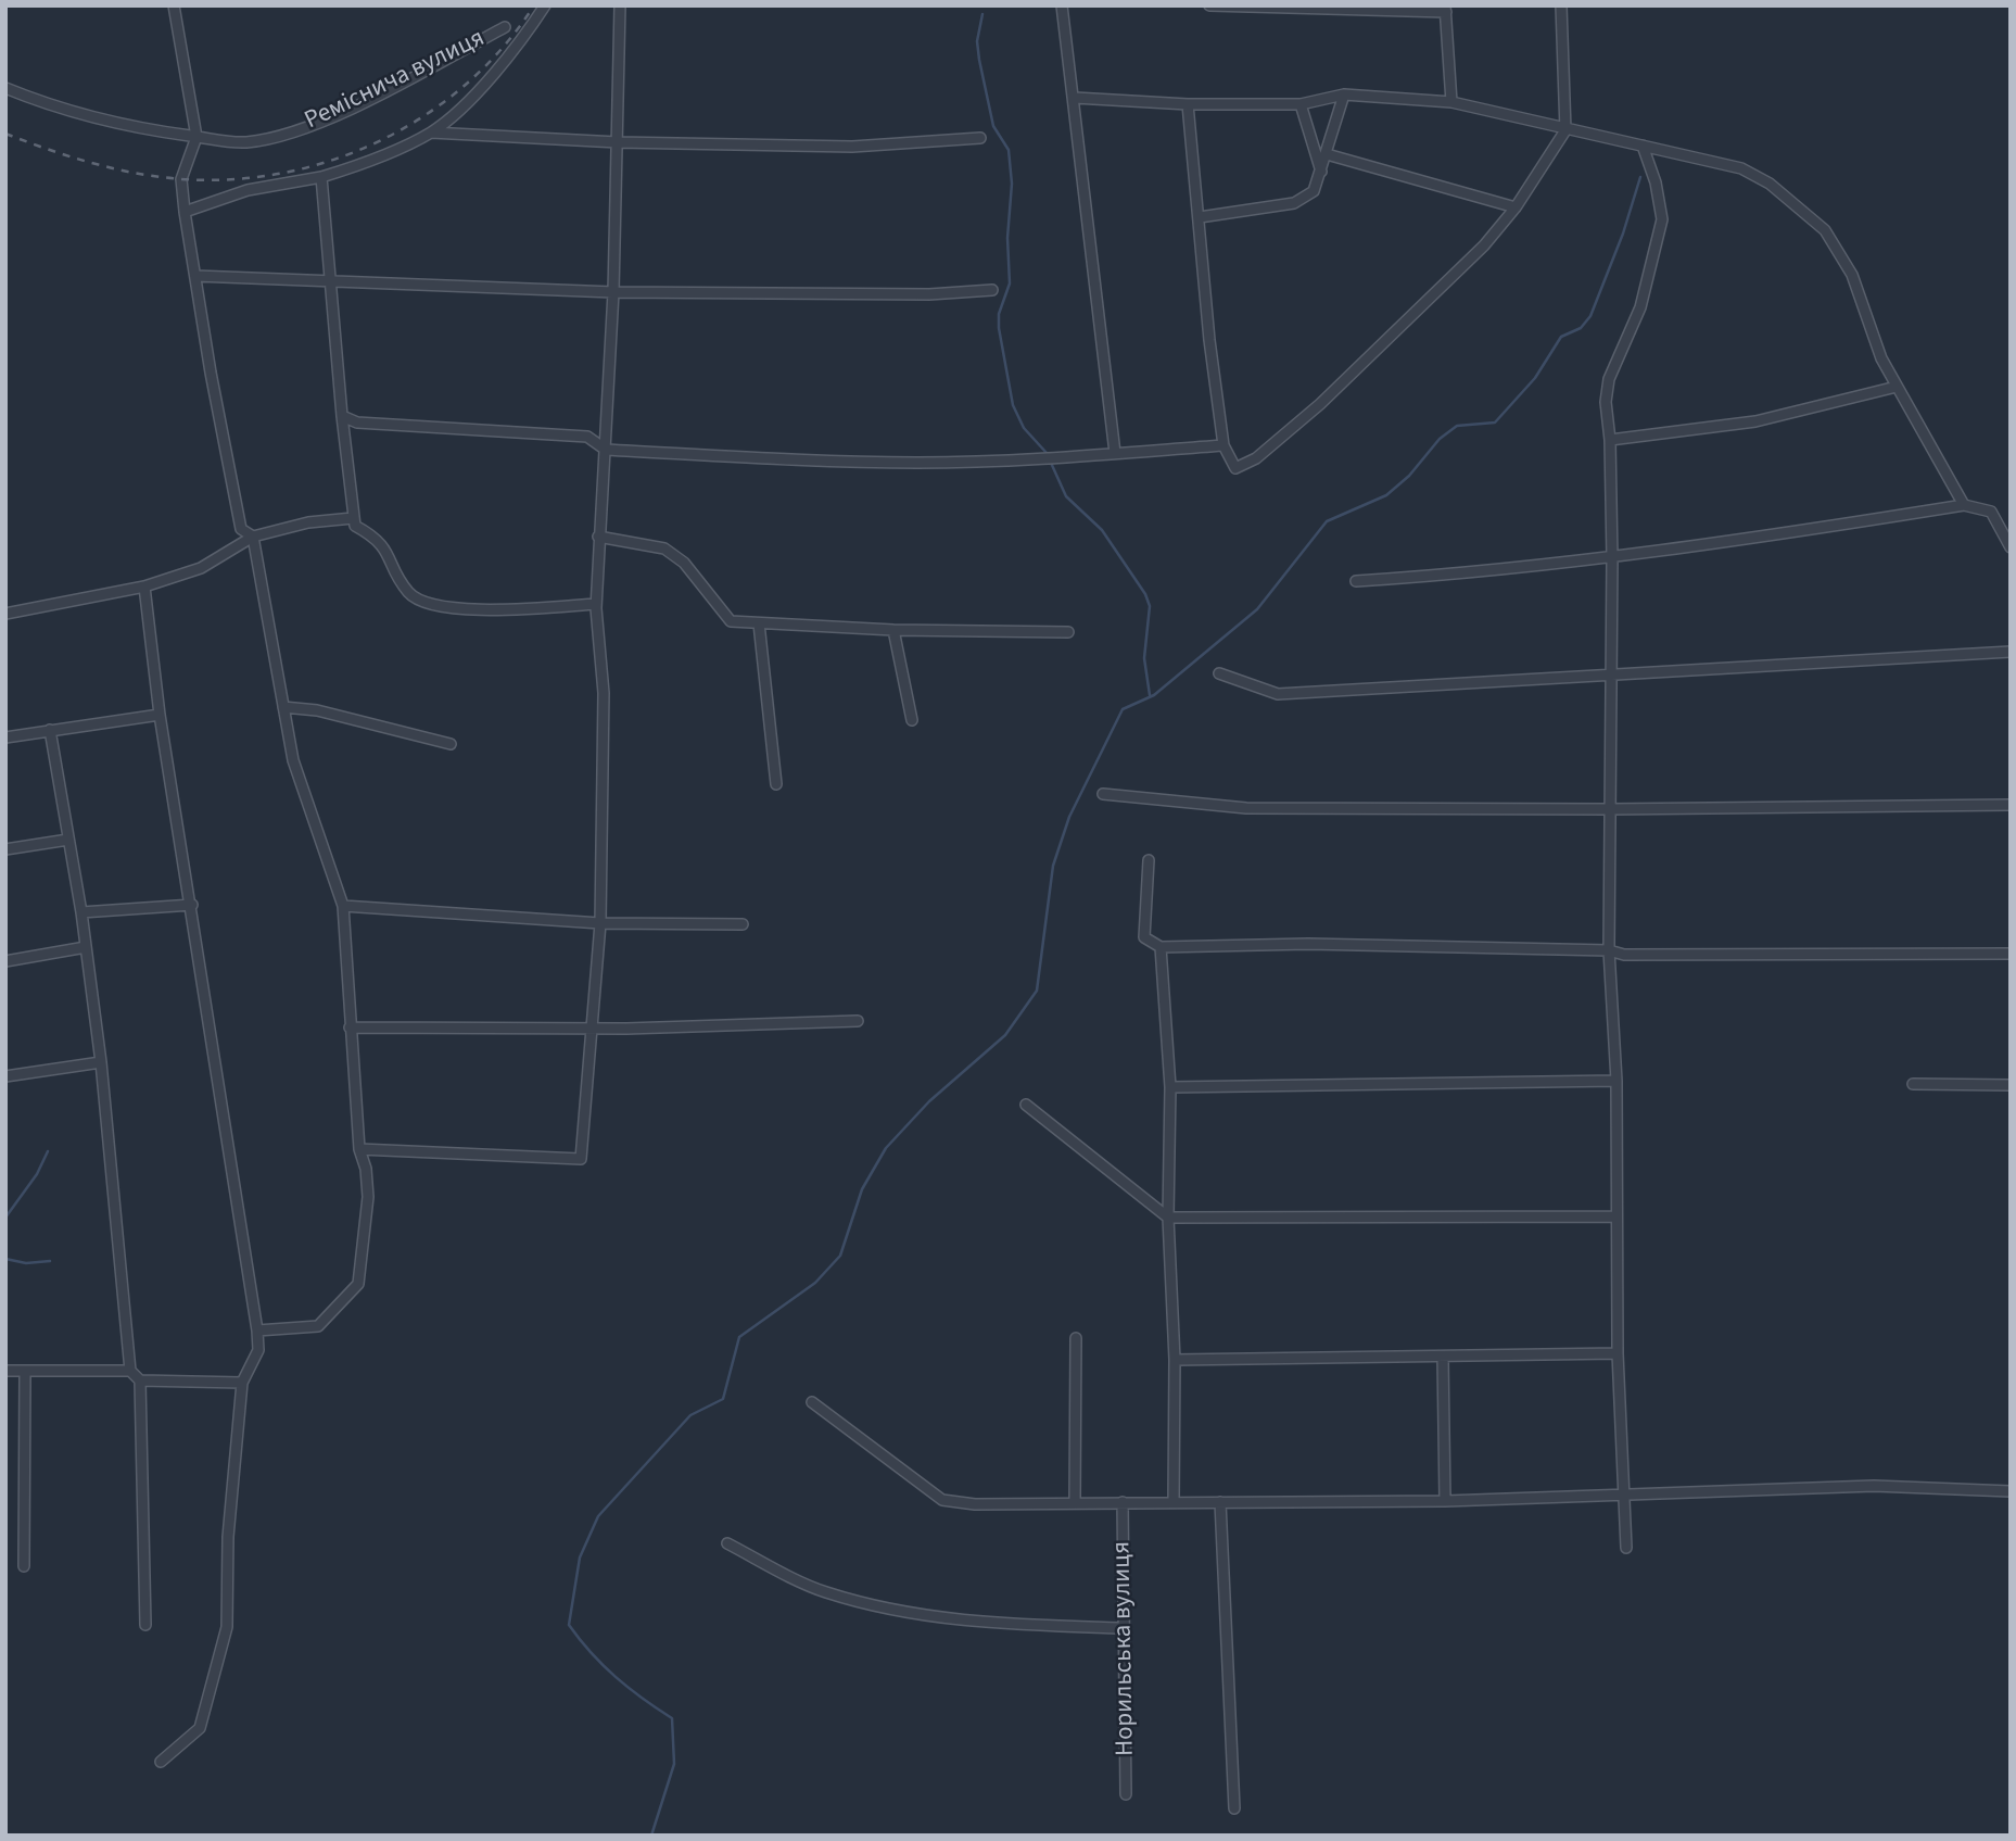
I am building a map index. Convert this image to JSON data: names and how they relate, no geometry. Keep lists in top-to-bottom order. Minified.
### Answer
{"streets":{"street":["Реміснича вулиця","Норильська вулиця"]}}
